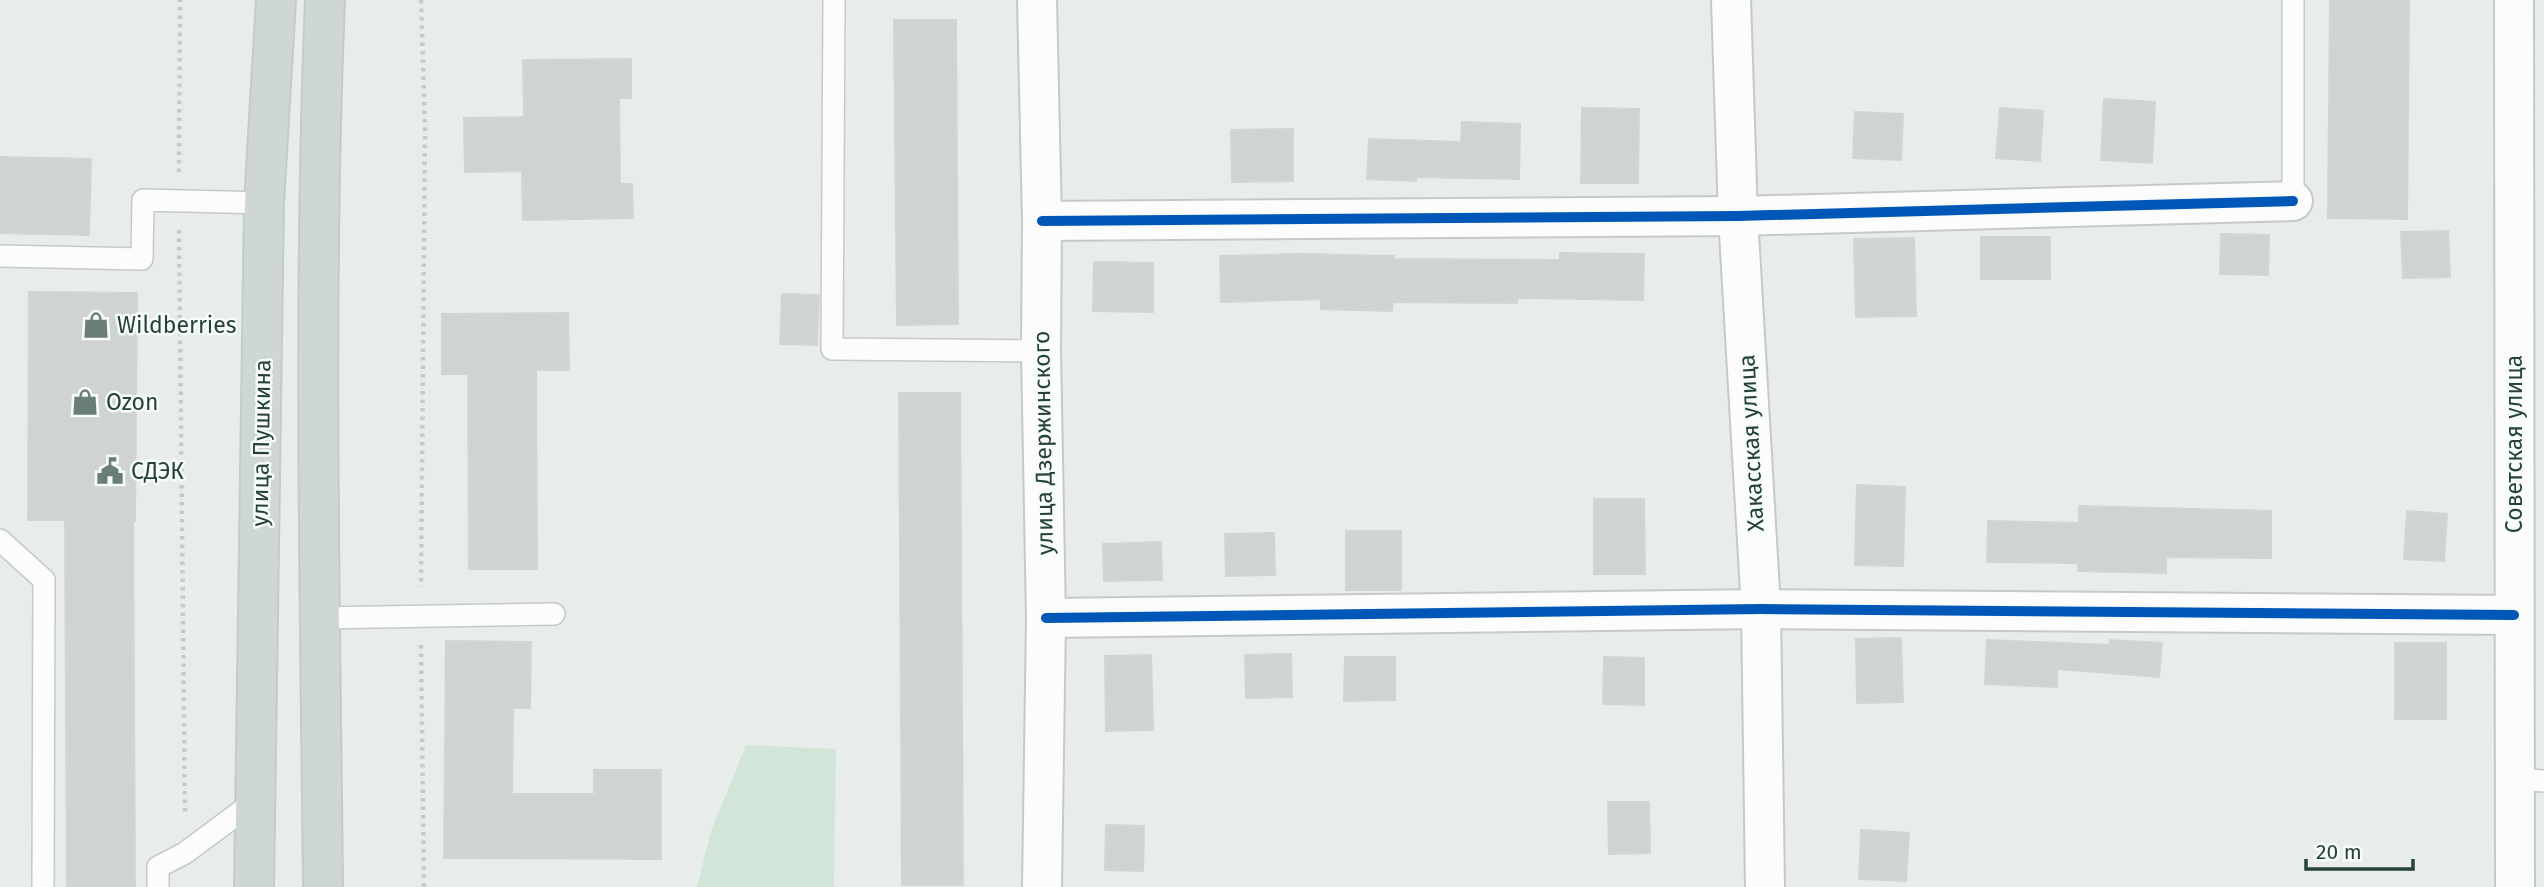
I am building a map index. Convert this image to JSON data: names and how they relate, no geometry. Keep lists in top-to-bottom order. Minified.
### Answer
{"streets":{"main road":["улица Пушкина"],"street":["улица Дзержинского","Хакасская улица","Советская улица"]},"places":{"shop":["Wildberries","Ozon"],"public building":["СДЭК"]},"scale_bar":"20 m"}
